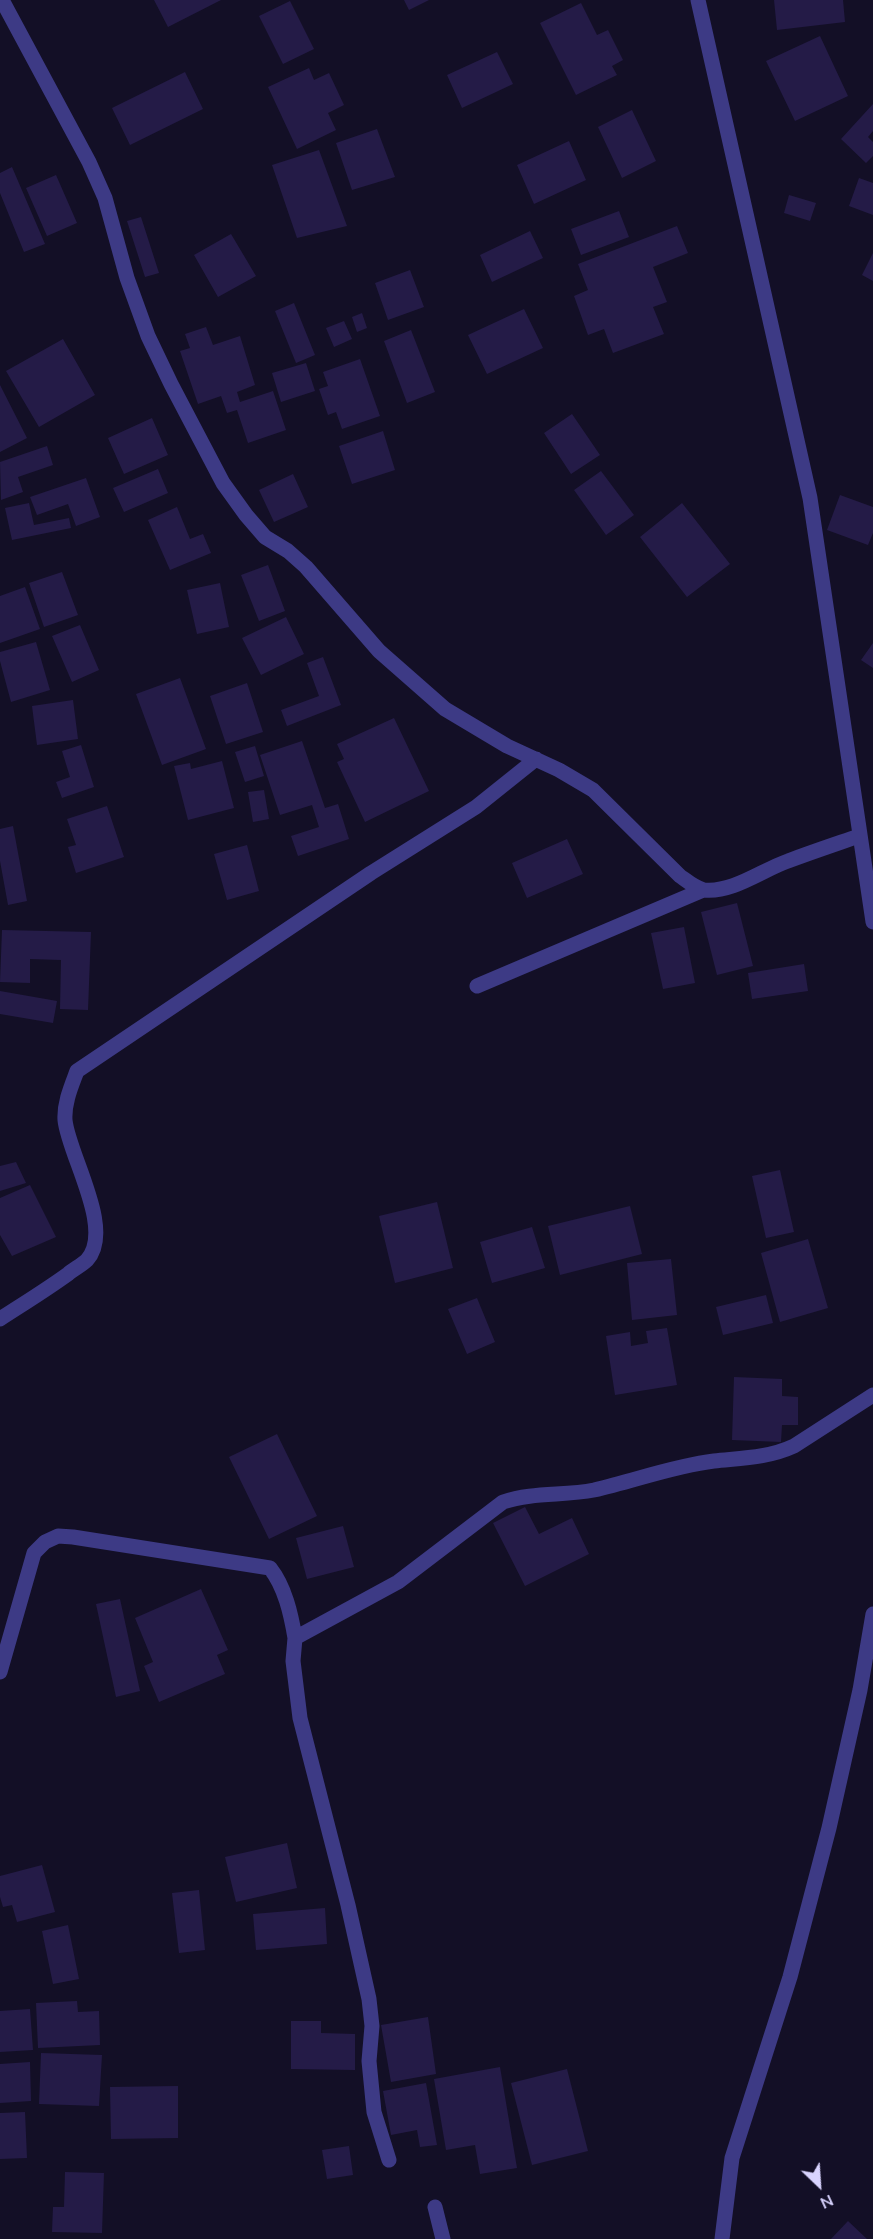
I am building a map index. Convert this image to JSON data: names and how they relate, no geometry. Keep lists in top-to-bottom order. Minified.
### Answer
{"north":"bottom right"}
